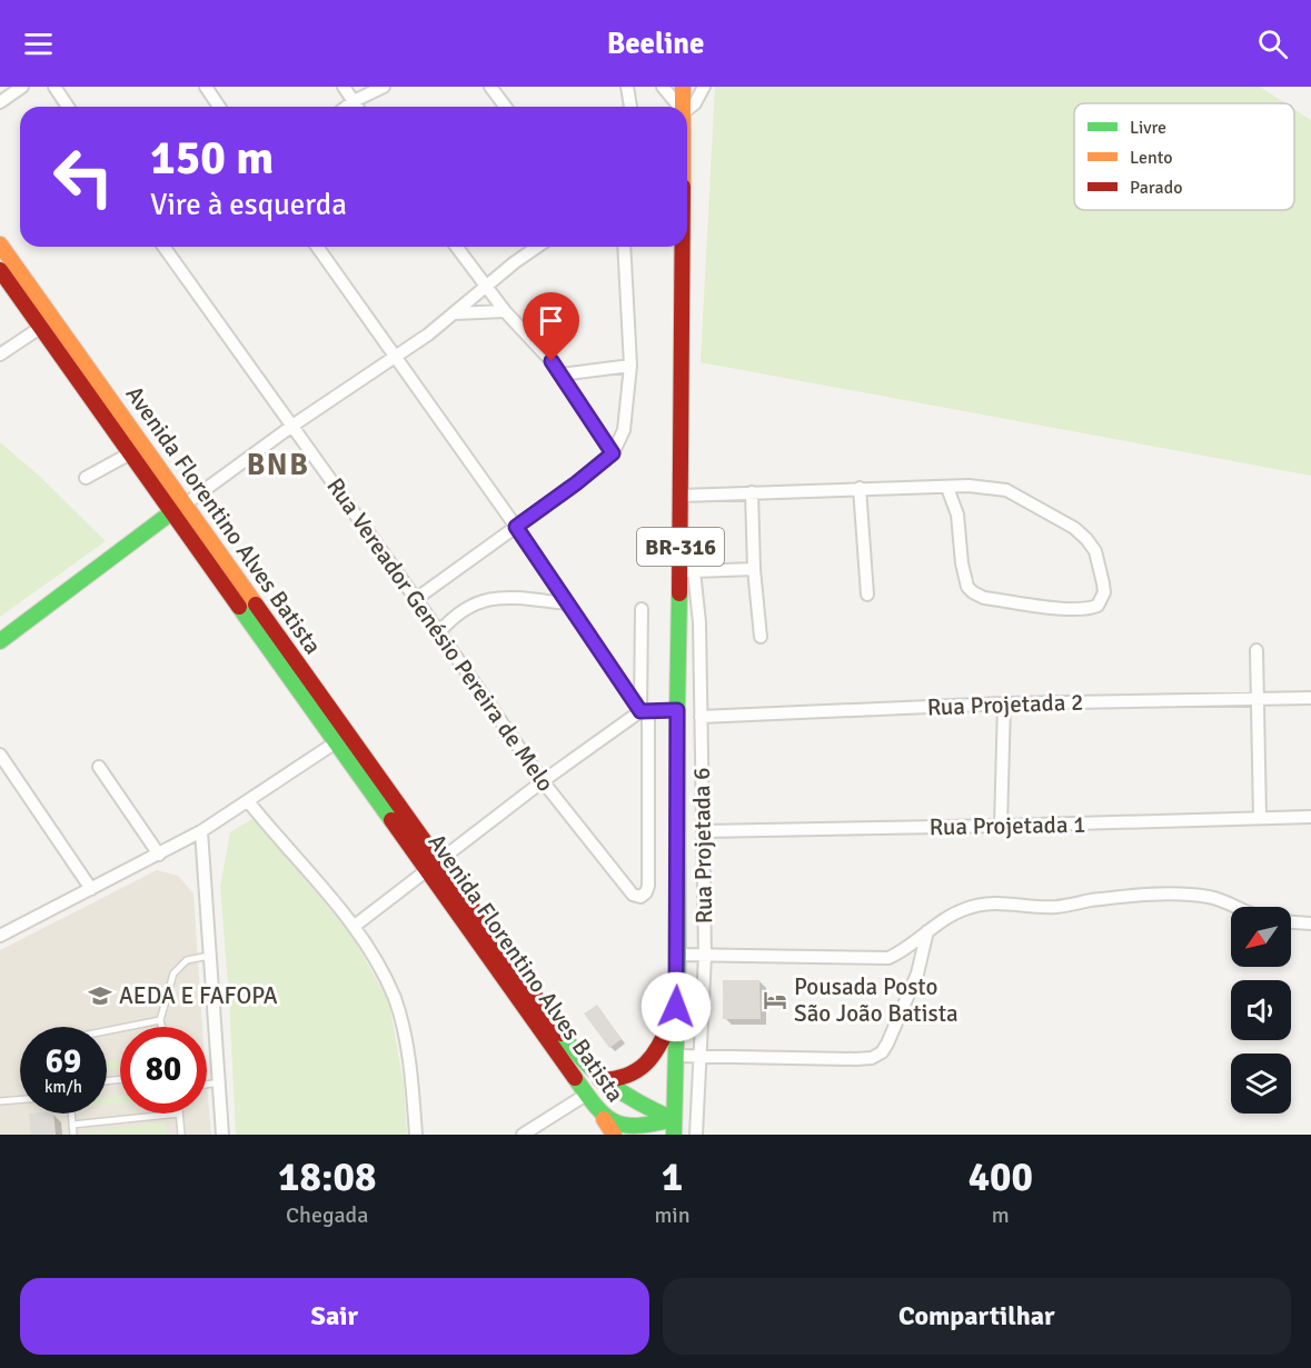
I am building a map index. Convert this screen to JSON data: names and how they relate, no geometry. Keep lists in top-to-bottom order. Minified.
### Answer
{"streets":{"main road":["Avenida Florentino Alves Batista","BR-316"],"street":["Rua Vereador Genésio Pereira de Melo","Rua Projetada 2","Rua Projetada 1","Rua Projetada 6"]},"crossings":[["Avenida Florentino Alves Batista","BR-316"],["BR-316","Rua Projetada 6"],["Rua Projetada 2","Rua Projetada 6"],["Rua Projetada 1","Rua Projetada 6"]],"districts":["BNB"],"places":{"school or university":["AEDA E FAFOPA"],"hotel":["Pousada Posto São João Batista"]},"legend":["Livre","Lento","Parado"],"north":"bottom left","page":{"header":"Beeline","turn":["150 m","Vire à esquerda"],"speed":"69 km/h","limit":"80","eta":["18:08","Chegada","1","min","400","m"],"buttons":["Sair","Compartilhar"]}}
